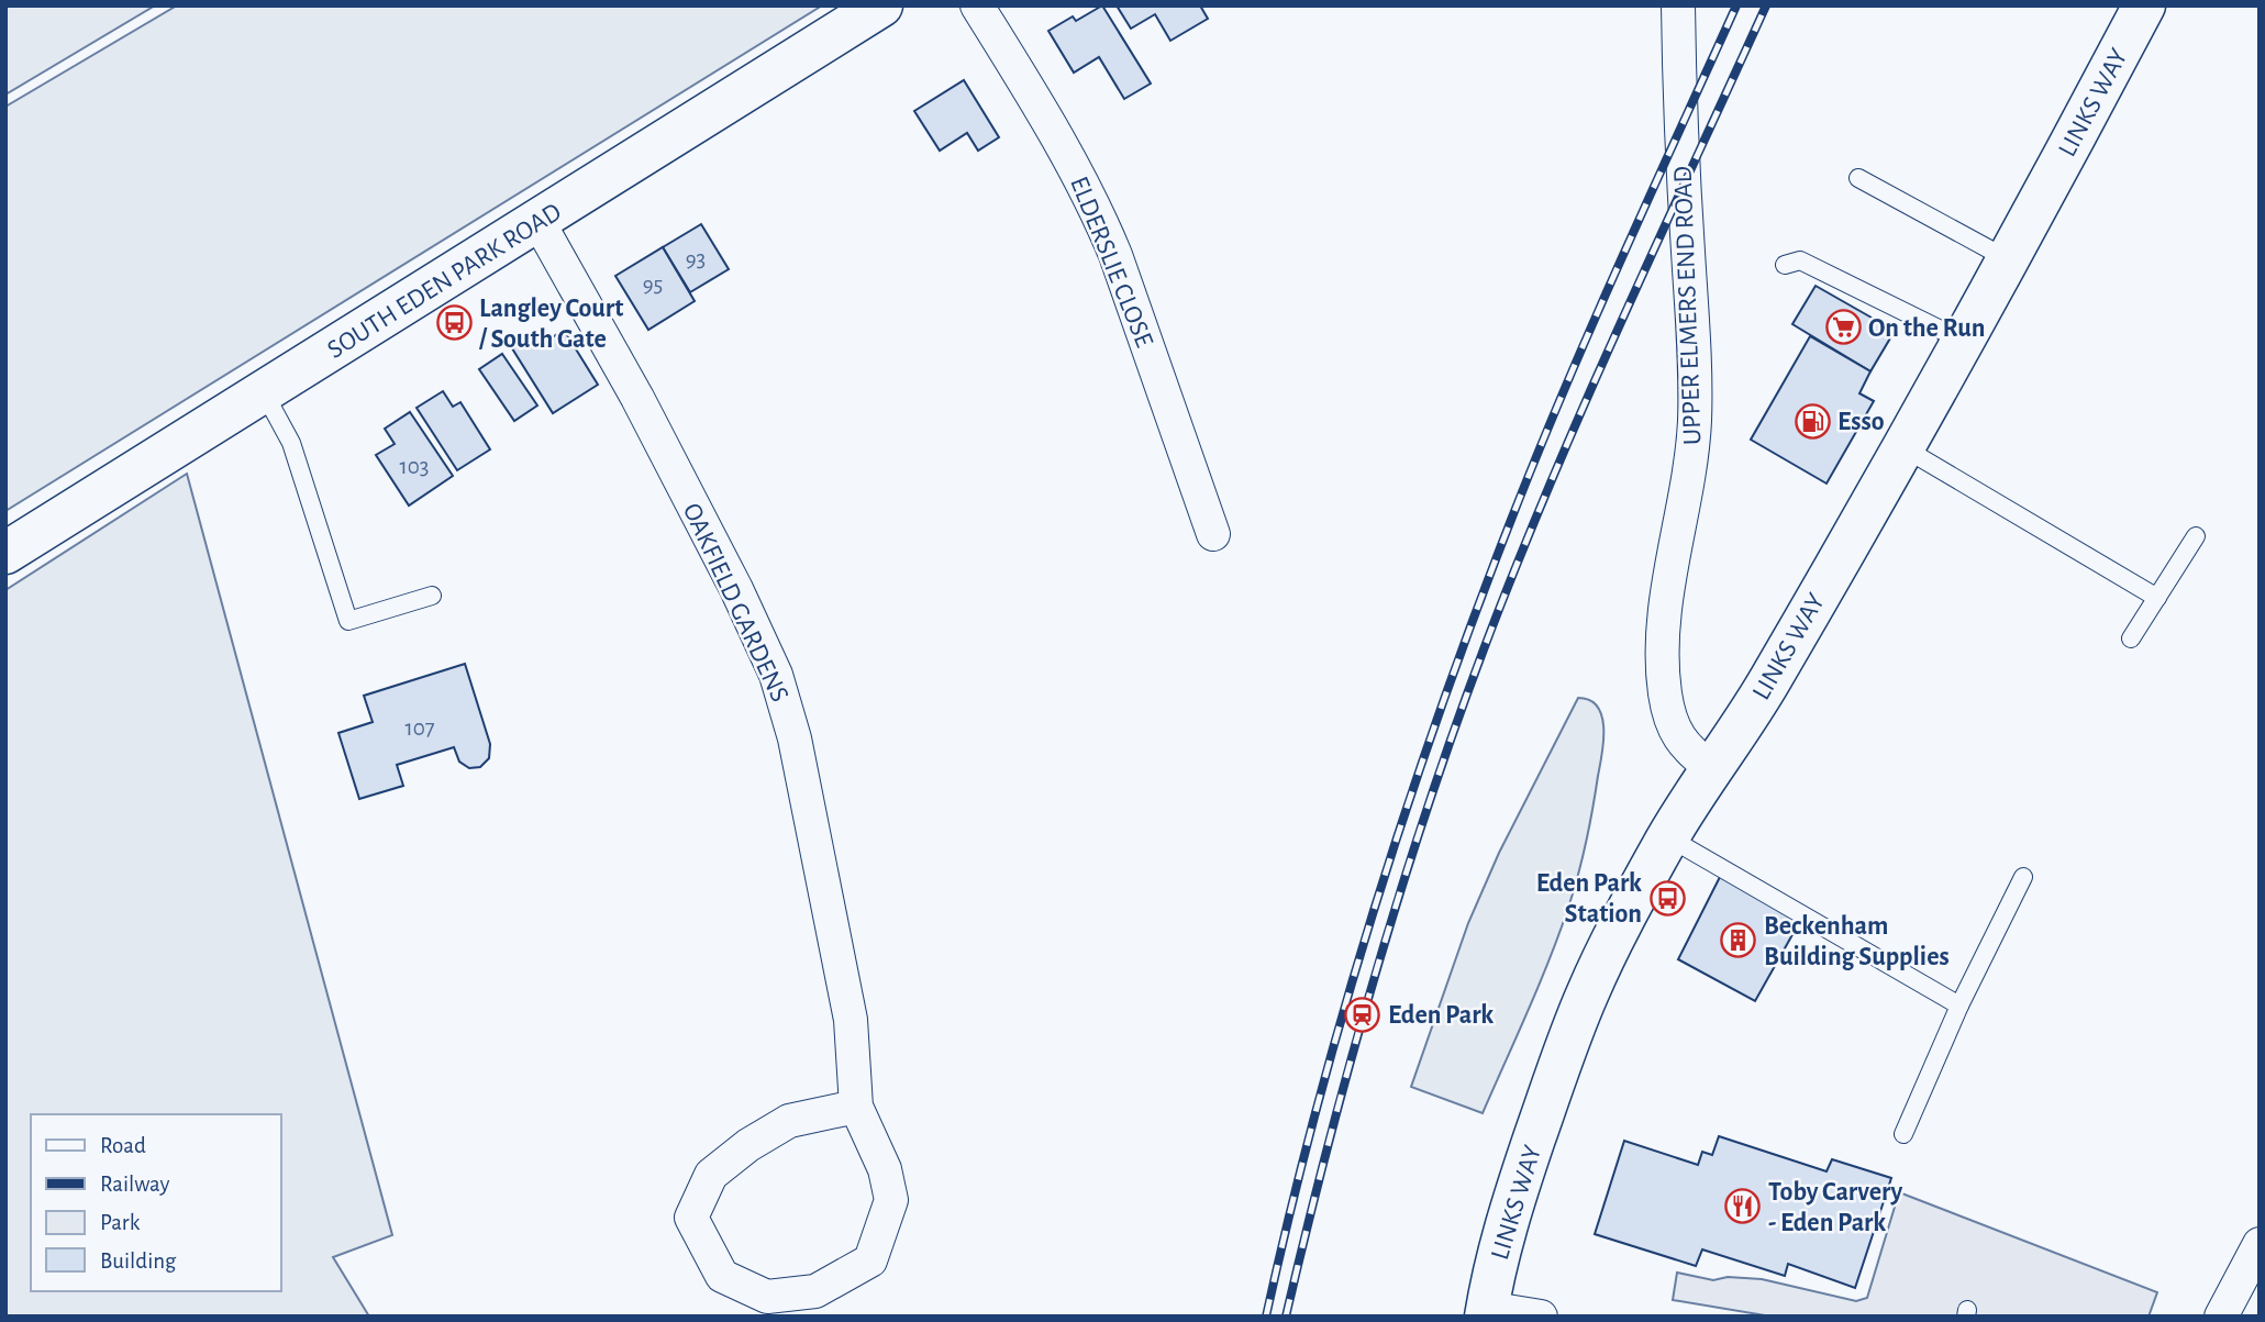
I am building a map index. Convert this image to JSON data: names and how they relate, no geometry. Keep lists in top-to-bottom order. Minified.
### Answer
{"streets":{"main road":["LINKS WAY","SOUTH EDEN PARK ROAD"],"street":["ELDERSLIE CLOSE","UPPER ELMERS END ROAD","OAKFIELD GARDENS"]},"crossings":[["LINKS WAY","UPPER ELMERS END ROAD"],["SOUTH EDEN PARK ROAD","OAKFIELD GARDENS"]],"places":{"bus stop":["Langley Court / South Gate","Eden Park Station"],"supermarket":["On the Run"],"fuel station":["Esso"],"building":["Beckenham Building Supplies"],"station":["Eden Park"],"restaurant":["Toby Carvery - Eden Park"]},"house_numbers":["93","95","103","107"],"legend":["Road","Railway","Park","Building"]}
